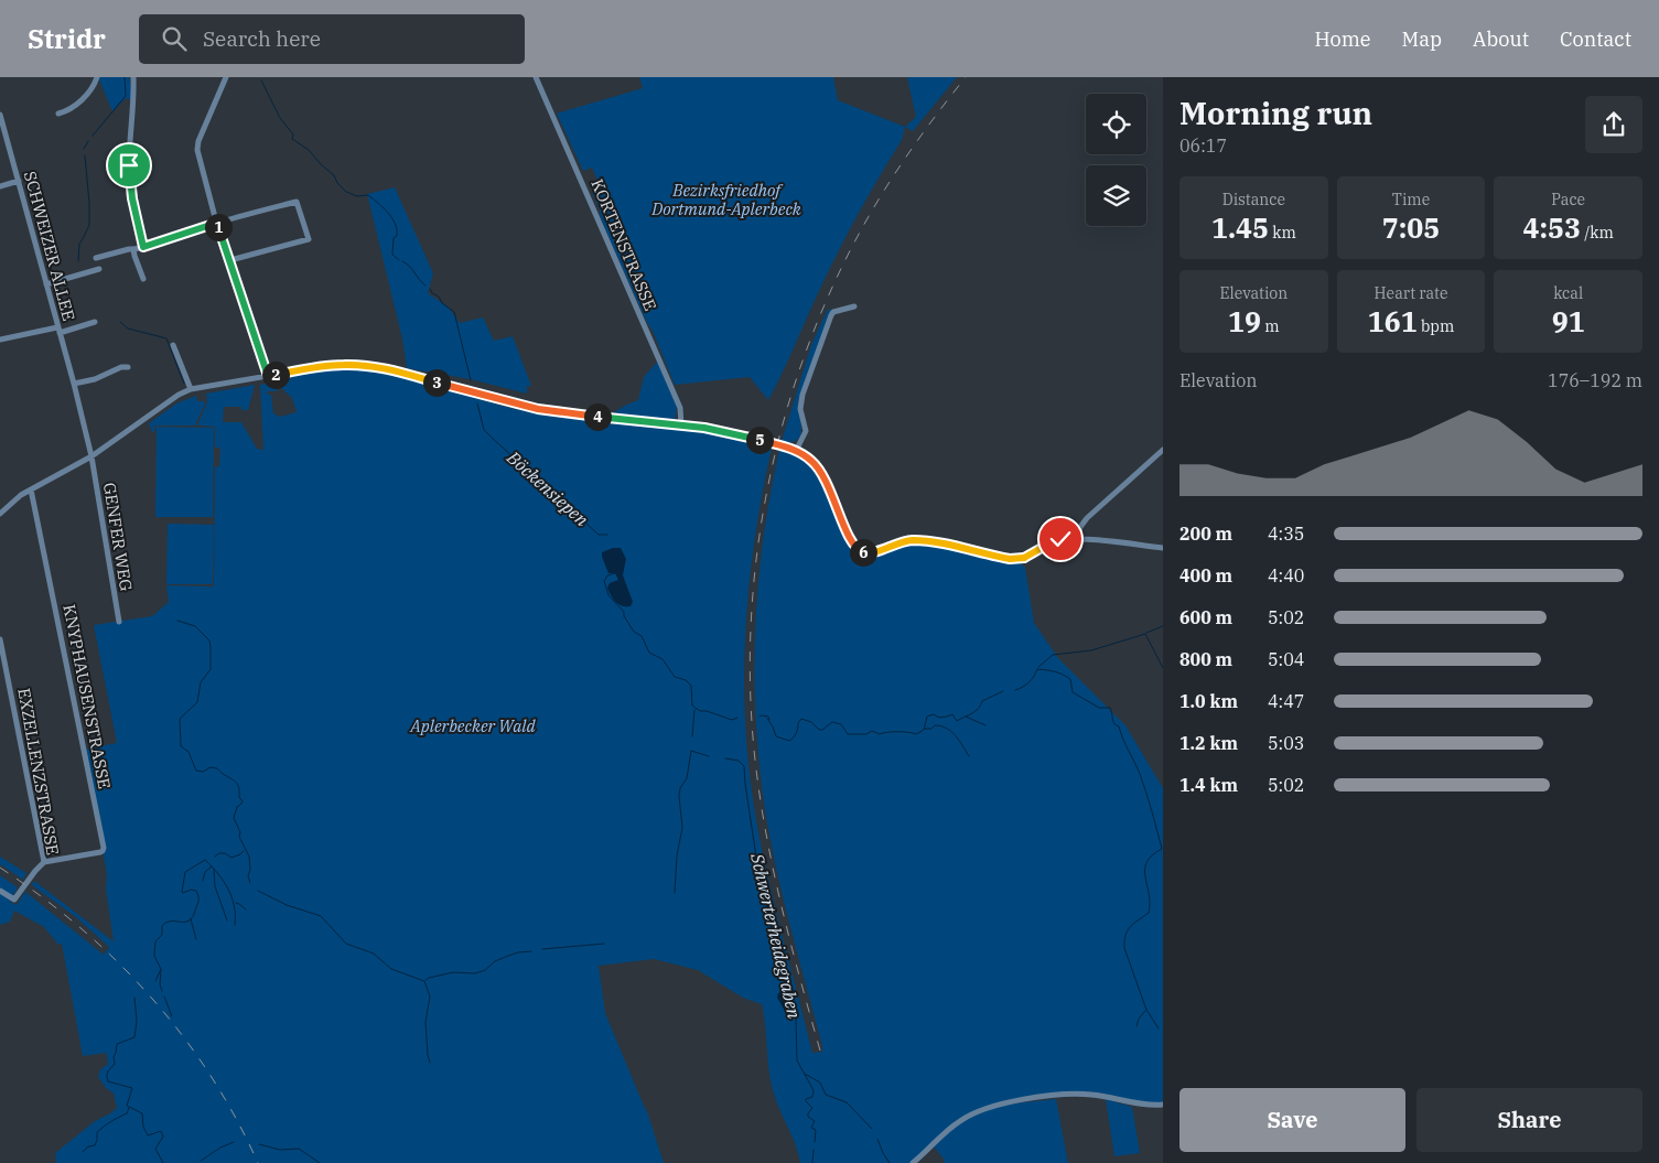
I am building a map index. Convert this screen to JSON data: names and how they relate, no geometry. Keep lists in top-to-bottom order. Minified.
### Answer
{"streets":{"street":["KORTENSTRASSE","SCHWEIZER ALLEE","GENFER WEG","KNYPHAUSENSTRASSE","EXZELLENZSTRASSE"]},"crossings":[["SCHWEIZER ALLEE","GENFER WEG"],["KNYPHAUSENSTRASSE","EXZELLENZSTRASSE"]],"water":["Böckensiepen","Schwerterheidegraben"],"parks":["Bezirksfriedhof Dortmund-Aplerbeck","Aplerbecker Wald"],"page":{"header":"Stridr","search":"Search here","nav":["Home","Map","About","Contact"],"heading":["Morning run","06:17"],"stats":[["Distance","1.45 km"],["Time","7:05"],["Pace","4:53 /km"],["Elevation","19 m"],["Heart rate","161 bpm"],["kcal","91"]],"pins":["1","2","3","4","5","6"],"chart":["Elevation","176–192 m"],"list":[{"name":"200 m","note":"4:35"},{"name":"400 m","note":"4:40"},{"name":"600 m","note":"5:02"},{"name":"800 m","note":"5:04"},{"name":"1.0 km","note":"4:47"},{"name":"1.2 km","note":"5:03"},{"name":"1.4 km","note":"5:02"}],"buttons":["Save","Share"]}}
